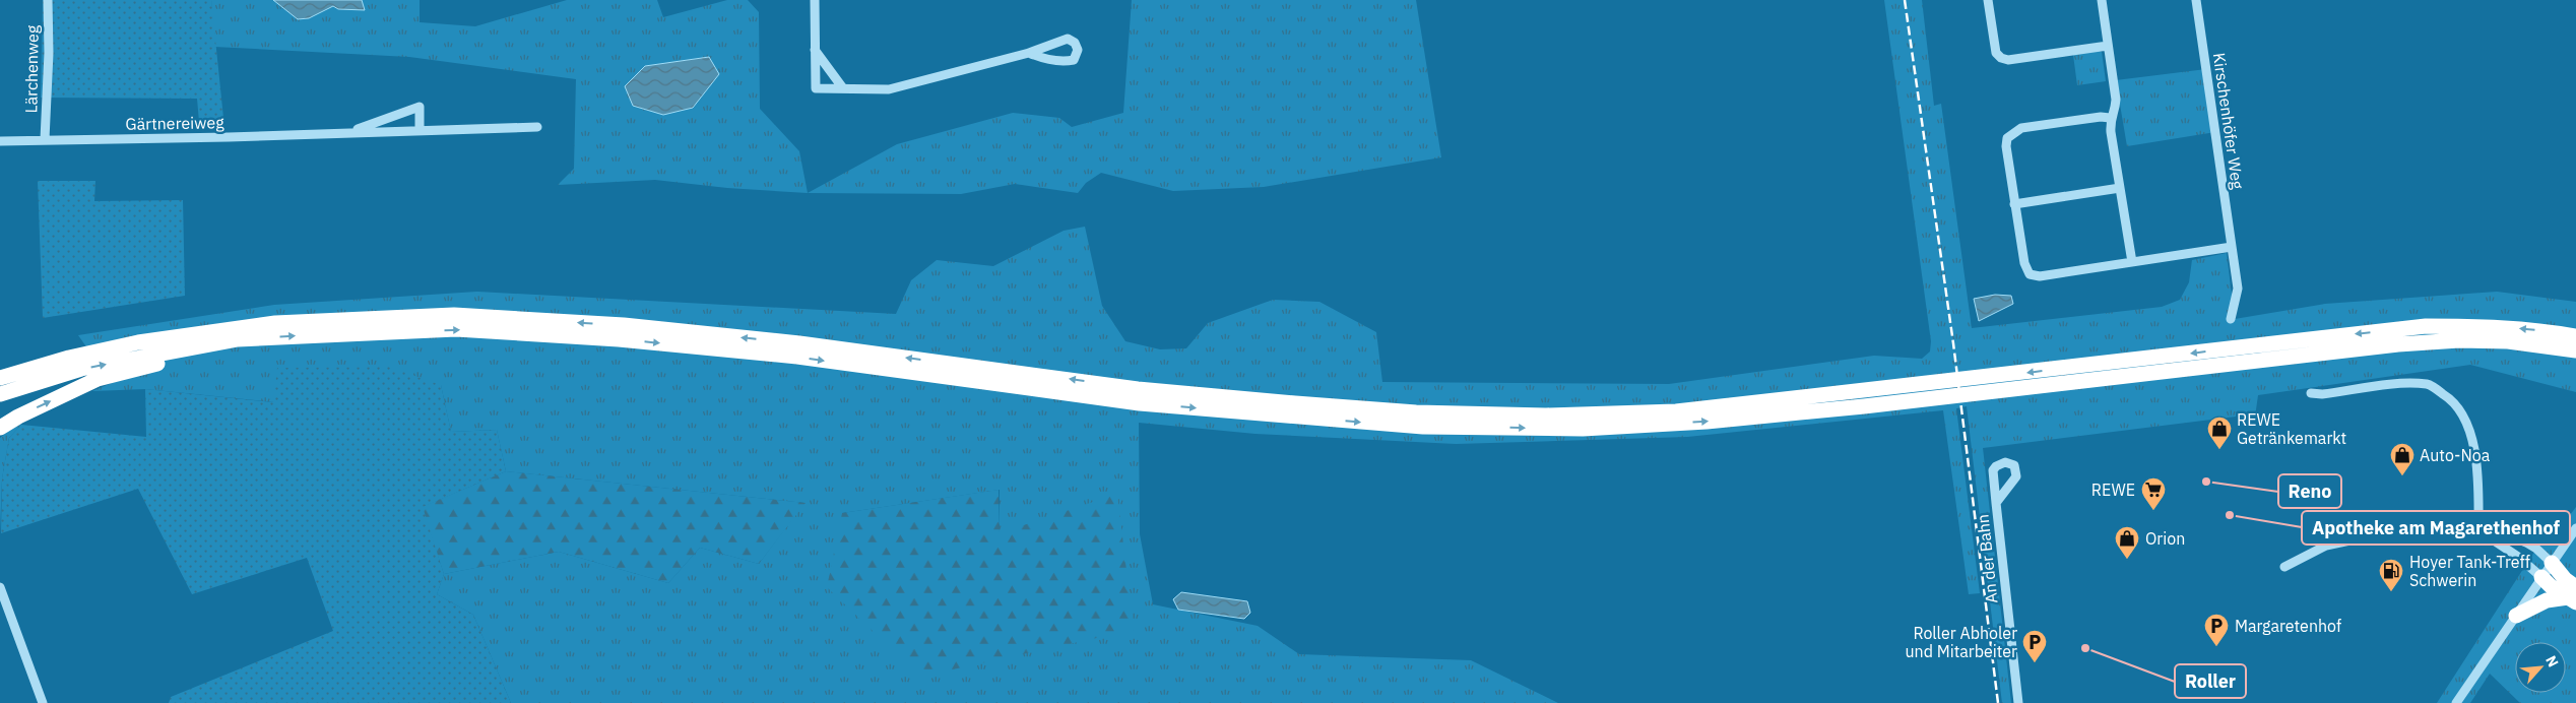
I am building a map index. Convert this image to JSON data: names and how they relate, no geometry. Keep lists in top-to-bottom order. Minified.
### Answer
{"streets":{"street":["Lärchenweg","Kirschenhöfer Weg","Gärtnereiweg","An der Bahn"]},"crossings":[["Lärchenweg","Gärtnereiweg"]],"places":{"shop":["REWE Getränkemarkt","Auto-Noa","Orion"],"other":["Reno","Apotheke am Magarethenhof","Roller"],"supermarket":["REWE"],"fuel station":["Hoyer Tank-Treff Schwerin"],"parking":["Margaretenhof","Roller Abholer und Mitarbeiter"]},"north":"top right"}
